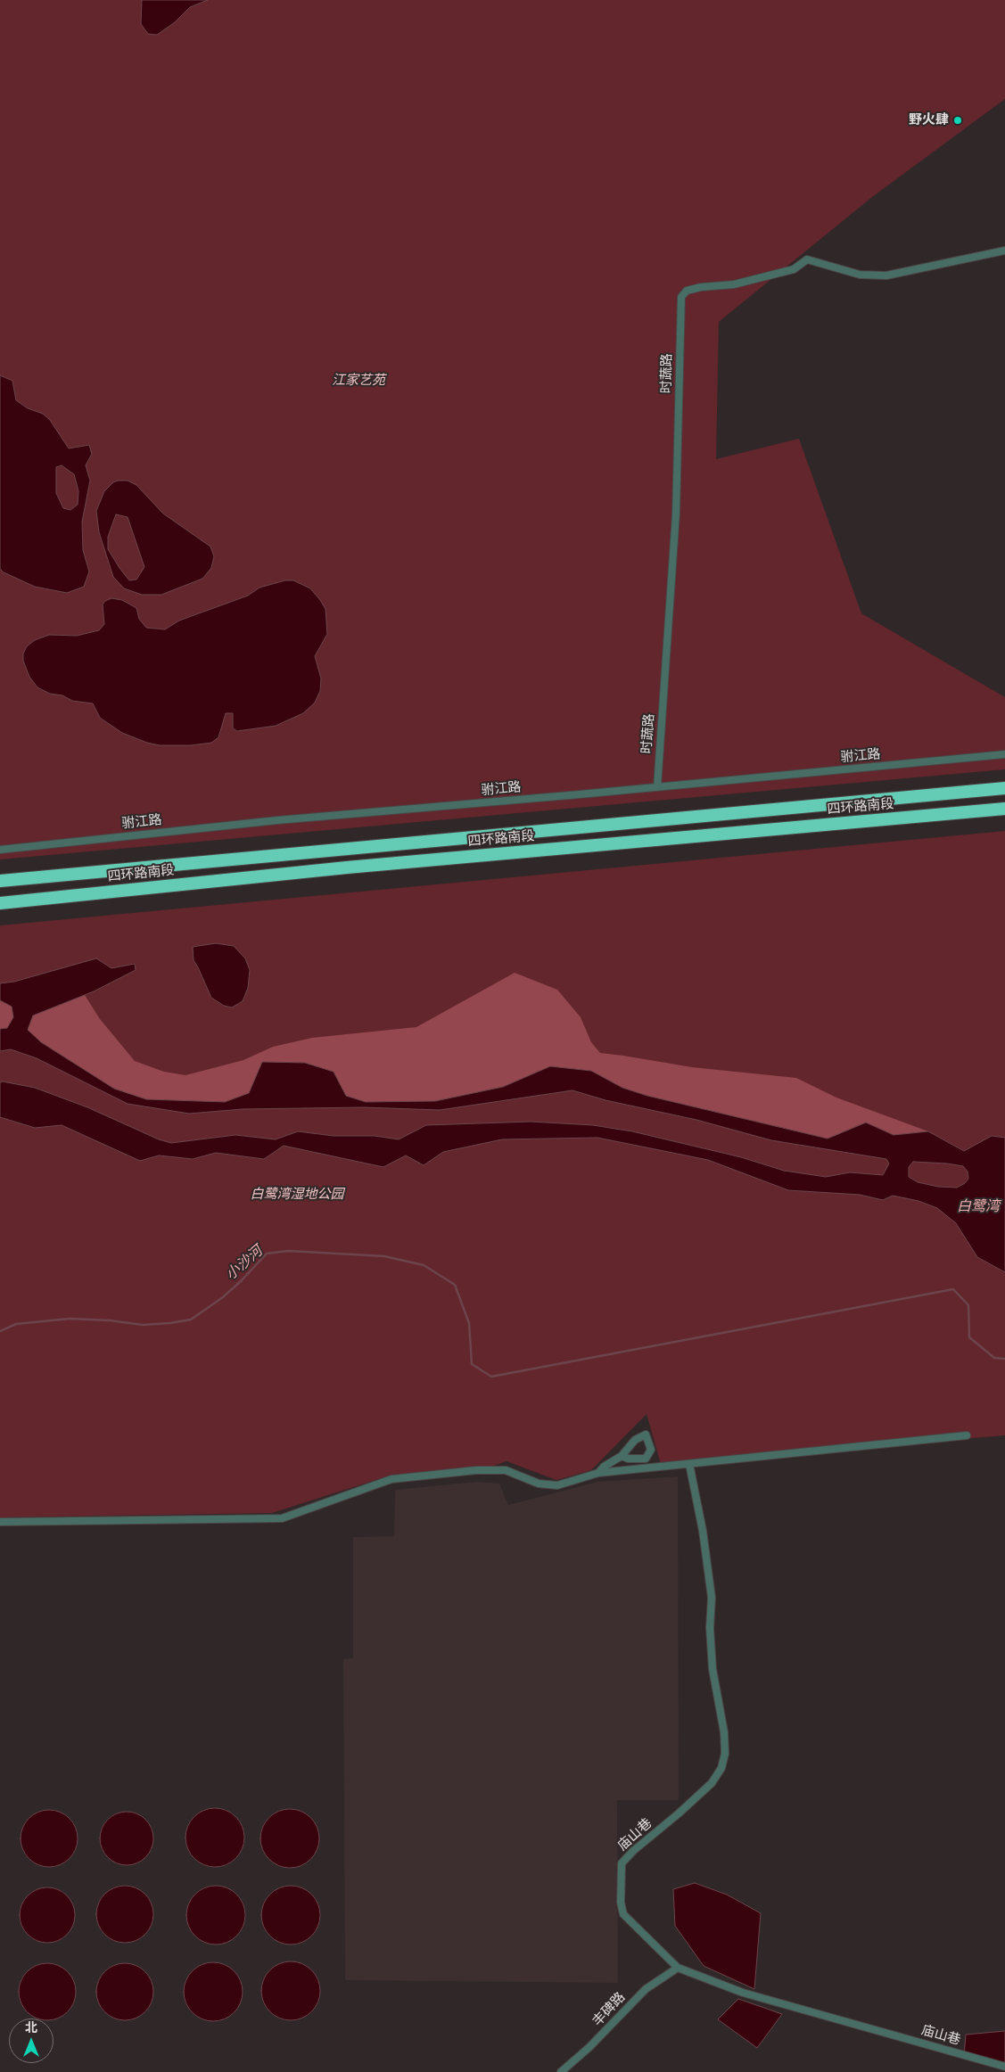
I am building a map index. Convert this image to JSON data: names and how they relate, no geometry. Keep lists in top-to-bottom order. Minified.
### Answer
{"streets":{"highway":["四环路南段"],"street":["时蔬路","驸江路","庙山巷","丰碑路"]},"crossings":[["时蔬路","驸江路"],["庙山巷","丰碑路"]],"water":["白鹭湾","小沙河"],"parks":["江家艺苑","白鹭湾湿地公园"],"places":["野火肆"],"north":"top"}
